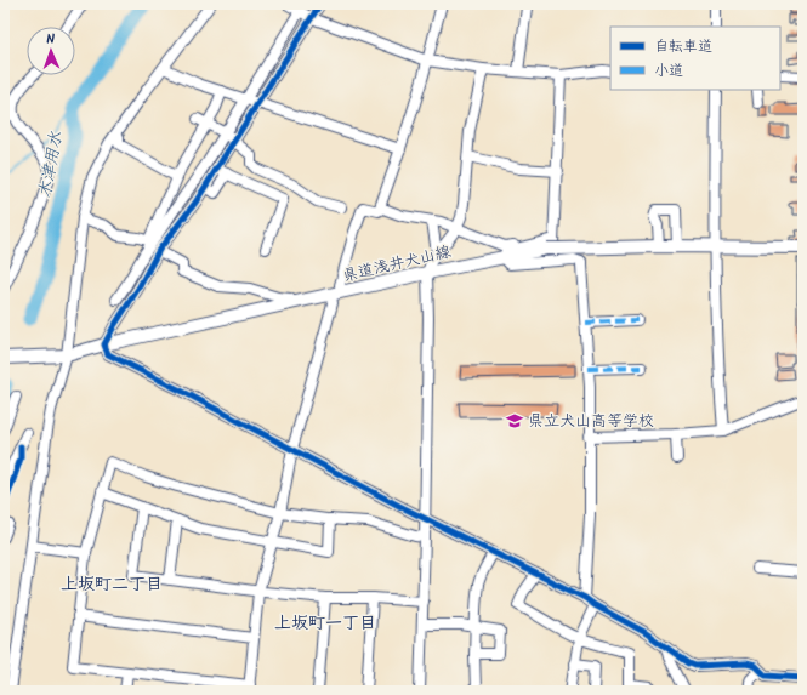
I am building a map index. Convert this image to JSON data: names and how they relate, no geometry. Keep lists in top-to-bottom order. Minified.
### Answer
{"streets":{"main road":["県道浅井犬山線"]},"districts":["上坂町二丁目","上坂町一丁目"],"water":["木津用水"],"places":{"school or university":["県立犬山高等学校"]},"legend":["自転車道","小道"],"north":"top"}
